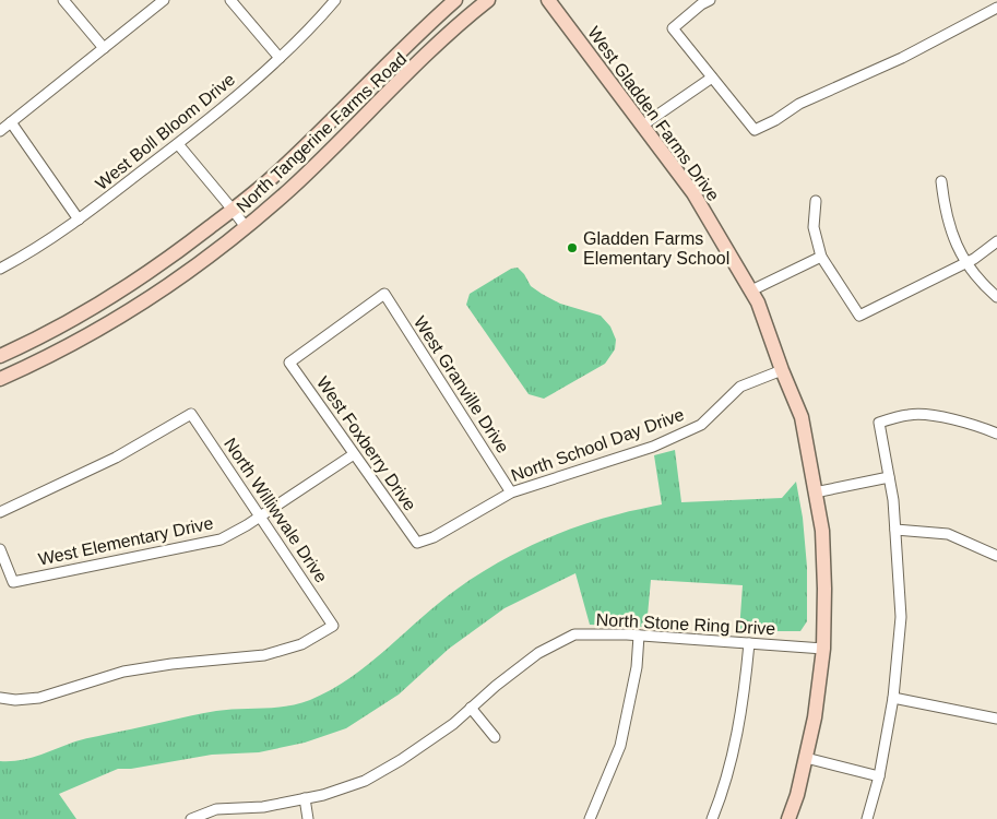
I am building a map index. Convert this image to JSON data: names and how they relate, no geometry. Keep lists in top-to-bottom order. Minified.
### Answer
{"streets":{"main road":["West Gladden Farms Drive","North Tangerine Farms Road"],"street":["West Boll Bloom Drive","West Granville Drive","West Foxberry Drive","North School Day Drive","North Williwvale Drive","West Elementary Drive","North Stone Ring Drive"]},"crossings":[["West Gladden Farms Drive","North School Day Drive"],["West Gladden Farms Drive","North Stone Ring Drive"],["West Granville Drive","West Foxberry Drive"],["West Granville Drive","North School Day Drive"],["West Foxberry Drive","North School Day Drive"],["West Foxberry Drive","West Elementary Drive"],["North Williwvale Drive","West Elementary Drive"]],"places":["Gladden Farms Elementary School"]}
